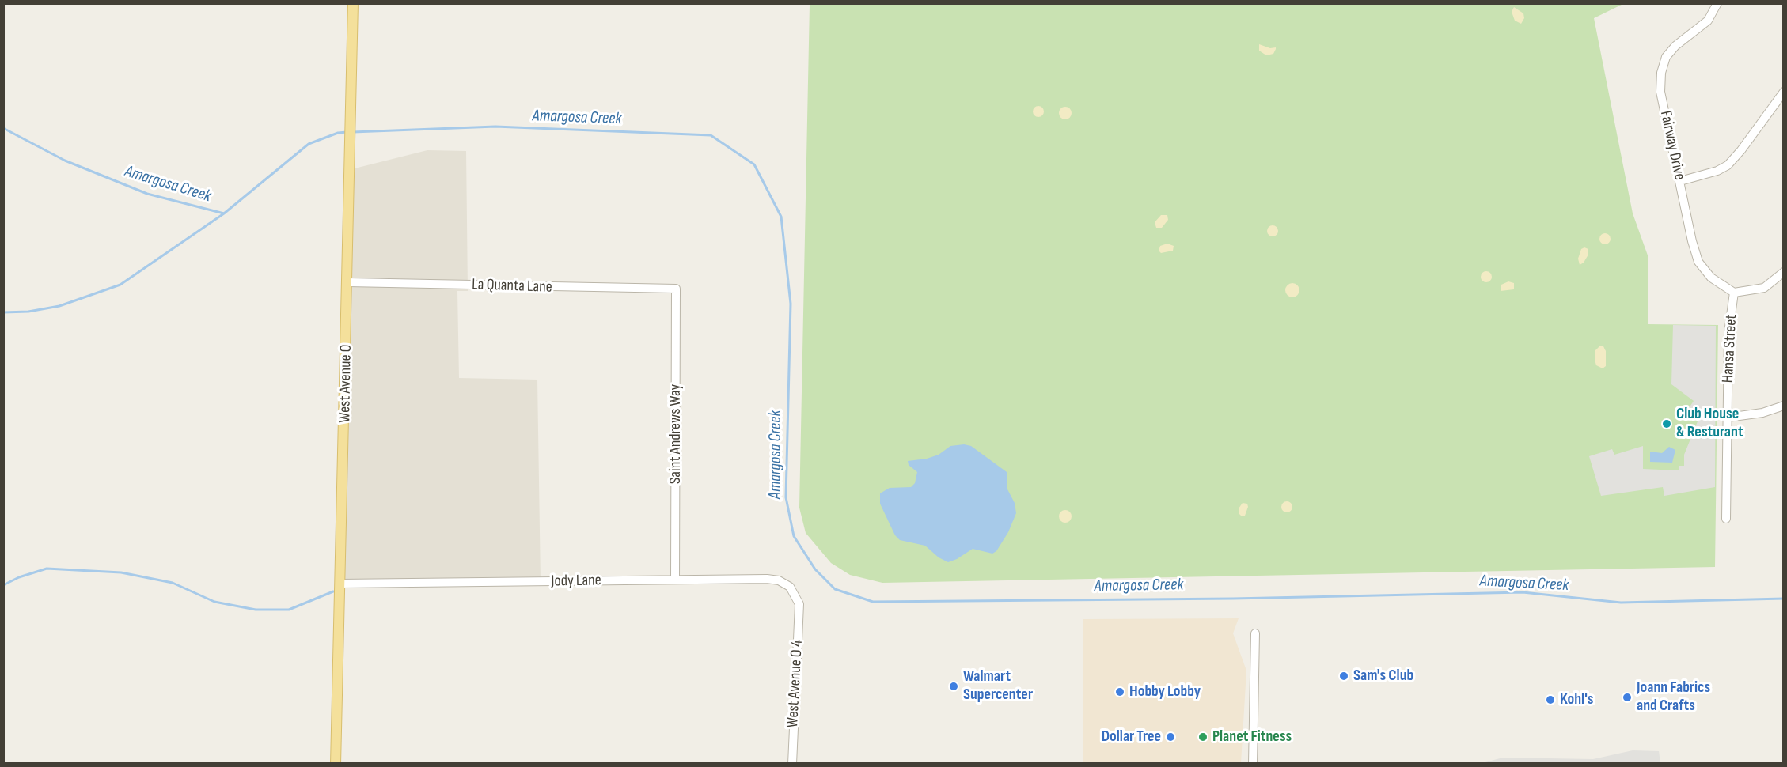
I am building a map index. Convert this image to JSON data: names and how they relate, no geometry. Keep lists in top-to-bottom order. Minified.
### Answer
{"streets":{"main road":["West Avenue O"],"street":["Fairway Drive","La Quanta Lane","Hansa Street","Saint Andrews Way","Jody Lane","West Avenue O 4"]},"crossings":[["Fairway Drive","Hansa Street"],["La Quanta Lane","West Avenue O"],["La Quanta Lane","Saint Andrews Way"],["West Avenue O","Jody Lane"],["Saint Andrews Way","Jody Lane"],["Jody Lane","West Avenue O 4"]],"water":["Amargosa Creek"],"places":["Club House & Resturant","Sam's Club","Walmart Supercenter","Hobby Lobby","Joann Fabrics and Crafts","Kohl's","Dollar Tree","Planet Fitness"]}
